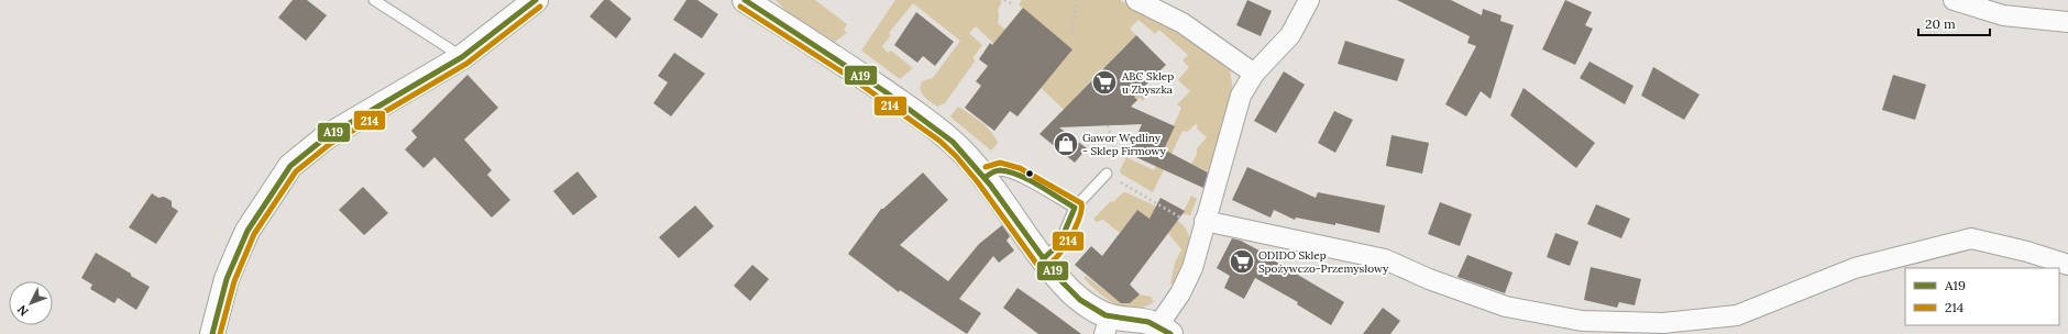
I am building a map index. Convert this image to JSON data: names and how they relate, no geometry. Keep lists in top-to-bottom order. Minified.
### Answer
{"places":{"supermarket":["ABC Sklep u Zbyszka","ODIDO Sklep Spożywczo-Przemysłowy"],"shop":["Gawor Wędliny - Sklep Firmowy"]},"lines":["transit line A19","transit line 214"],"legend":["A19","214"],"scale_bar":"20 m","north":"bottom left"}
